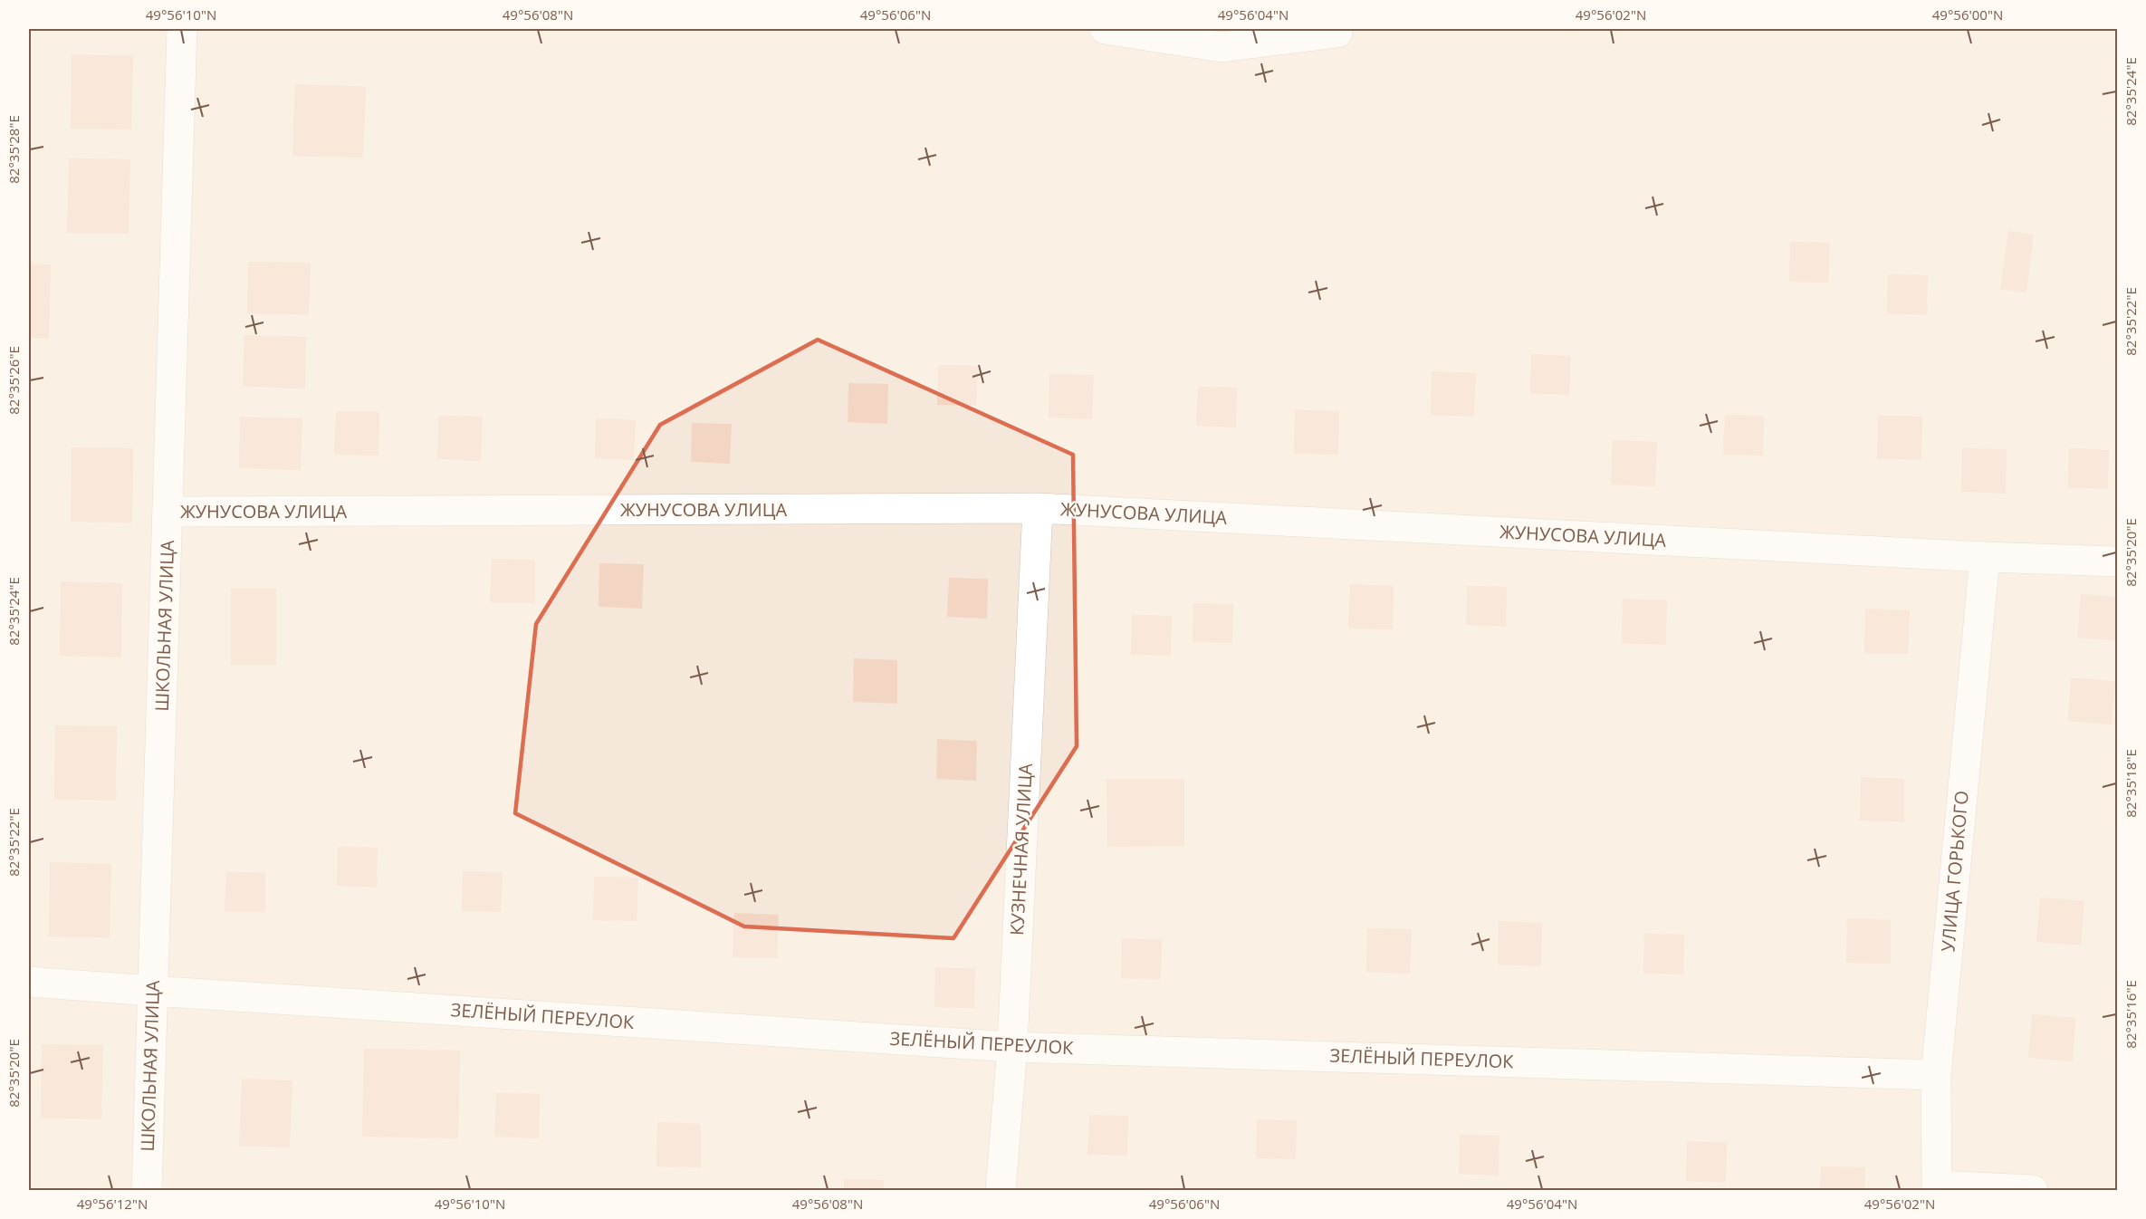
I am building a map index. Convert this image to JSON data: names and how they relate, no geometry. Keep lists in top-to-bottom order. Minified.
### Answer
{"streets":{"street":["ЖУНУСОВА УЛИЦА","ШКОЛЬНАЯ УЛИЦА","КУЗНЕЧНАЯ УЛИЦА","УЛИЦА ГОРЬКОГО","ЗЕЛЁНЫЙ ПЕРЕУЛОК"]},"crossings":[["ЖУНУСОВА УЛИЦА","ШКОЛЬНАЯ УЛИЦА"],["ЖУНУСОВА УЛИЦА","КУЗНЕЧНАЯ УЛИЦА"],["ЖУНУСОВА УЛИЦА","УЛИЦА ГОРЬКОГО"],["ШКОЛЬНАЯ УЛИЦА","ЗЕЛЁНЫЙ ПЕРЕУЛОК"],["КУЗНЕЧНАЯ УЛИЦА","ЗЕЛЁНЫЙ ПЕРЕУЛОК"],["УЛИЦА ГОРЬКОГО","ЗЕЛЁНЫЙ ПЕРЕУЛОК"]],"coordinates":["49°56'10\"N","49°56'08\"N","49°56'06\"N","49°56'04\"N","49°56'02\"N","49°56'00\"N","82°35'24\"E","82°35'28\"E","82°35'22\"E","82°35'26\"E","82°35'20\"E","82°35'18\"E","82°35'16\"E","49°56'12\"N"]}
